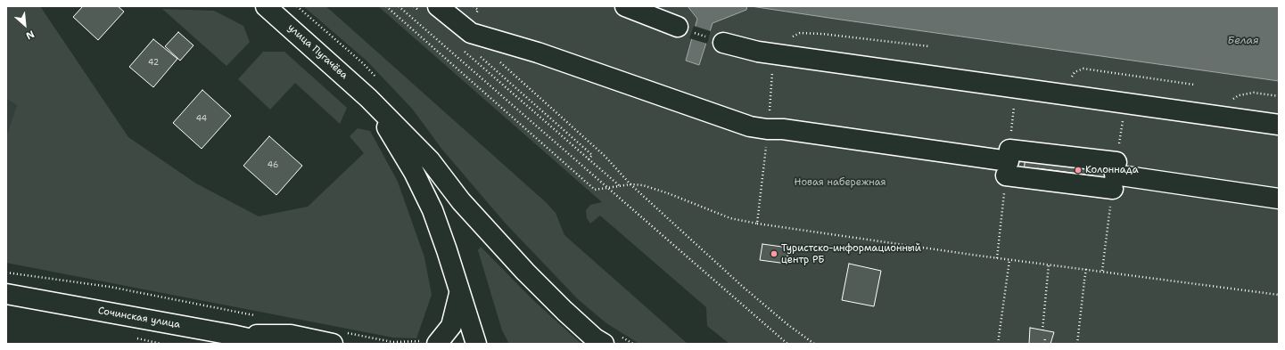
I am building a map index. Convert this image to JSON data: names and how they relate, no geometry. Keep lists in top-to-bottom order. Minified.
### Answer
{"streets":{"street":["улица Пугачёва","Сочинская улица"]},"water":["Белая"],"parks":["Новая набережная"],"places":["Колоннада","Туристско-информационный центр РБ"],"house_numbers":["42","44","46"],"north":"bottom right"}
